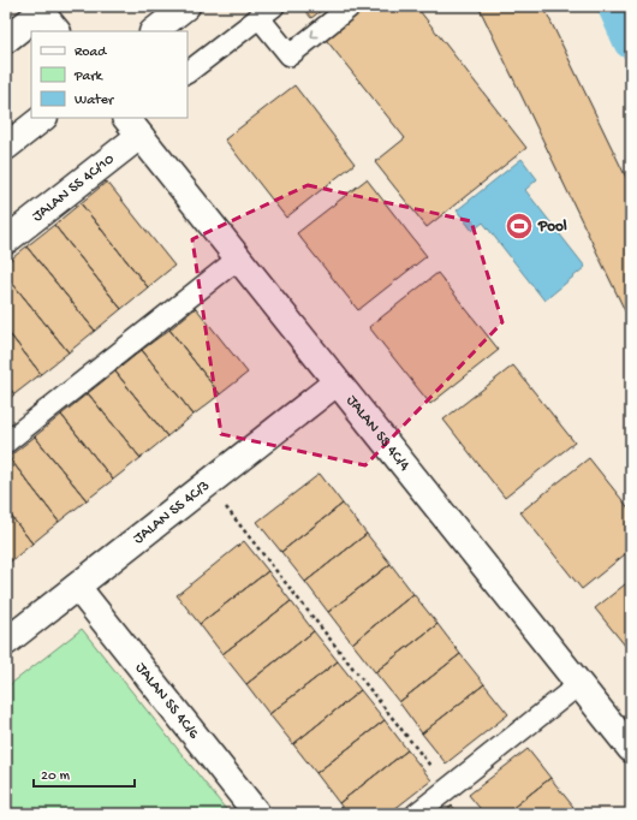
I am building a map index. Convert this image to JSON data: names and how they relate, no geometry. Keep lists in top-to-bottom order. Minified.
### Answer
{"streets":{"street":["JALAN SS 4C/10","JALAN SS 4C/4","JALAN SS 4C/3","JALAN SS 4C/6"]},"crossings":[["JALAN SS 4C/10","JALAN SS 4C/4"],["JALAN SS 4C/4","JALAN SS 4C/3"],["JALAN SS 4C/3","JALAN SS 4C/6"]],"places":{"sports":["Pool"]},"legend":["Road","Park","Water"],"scale_bar":"20 m"}
